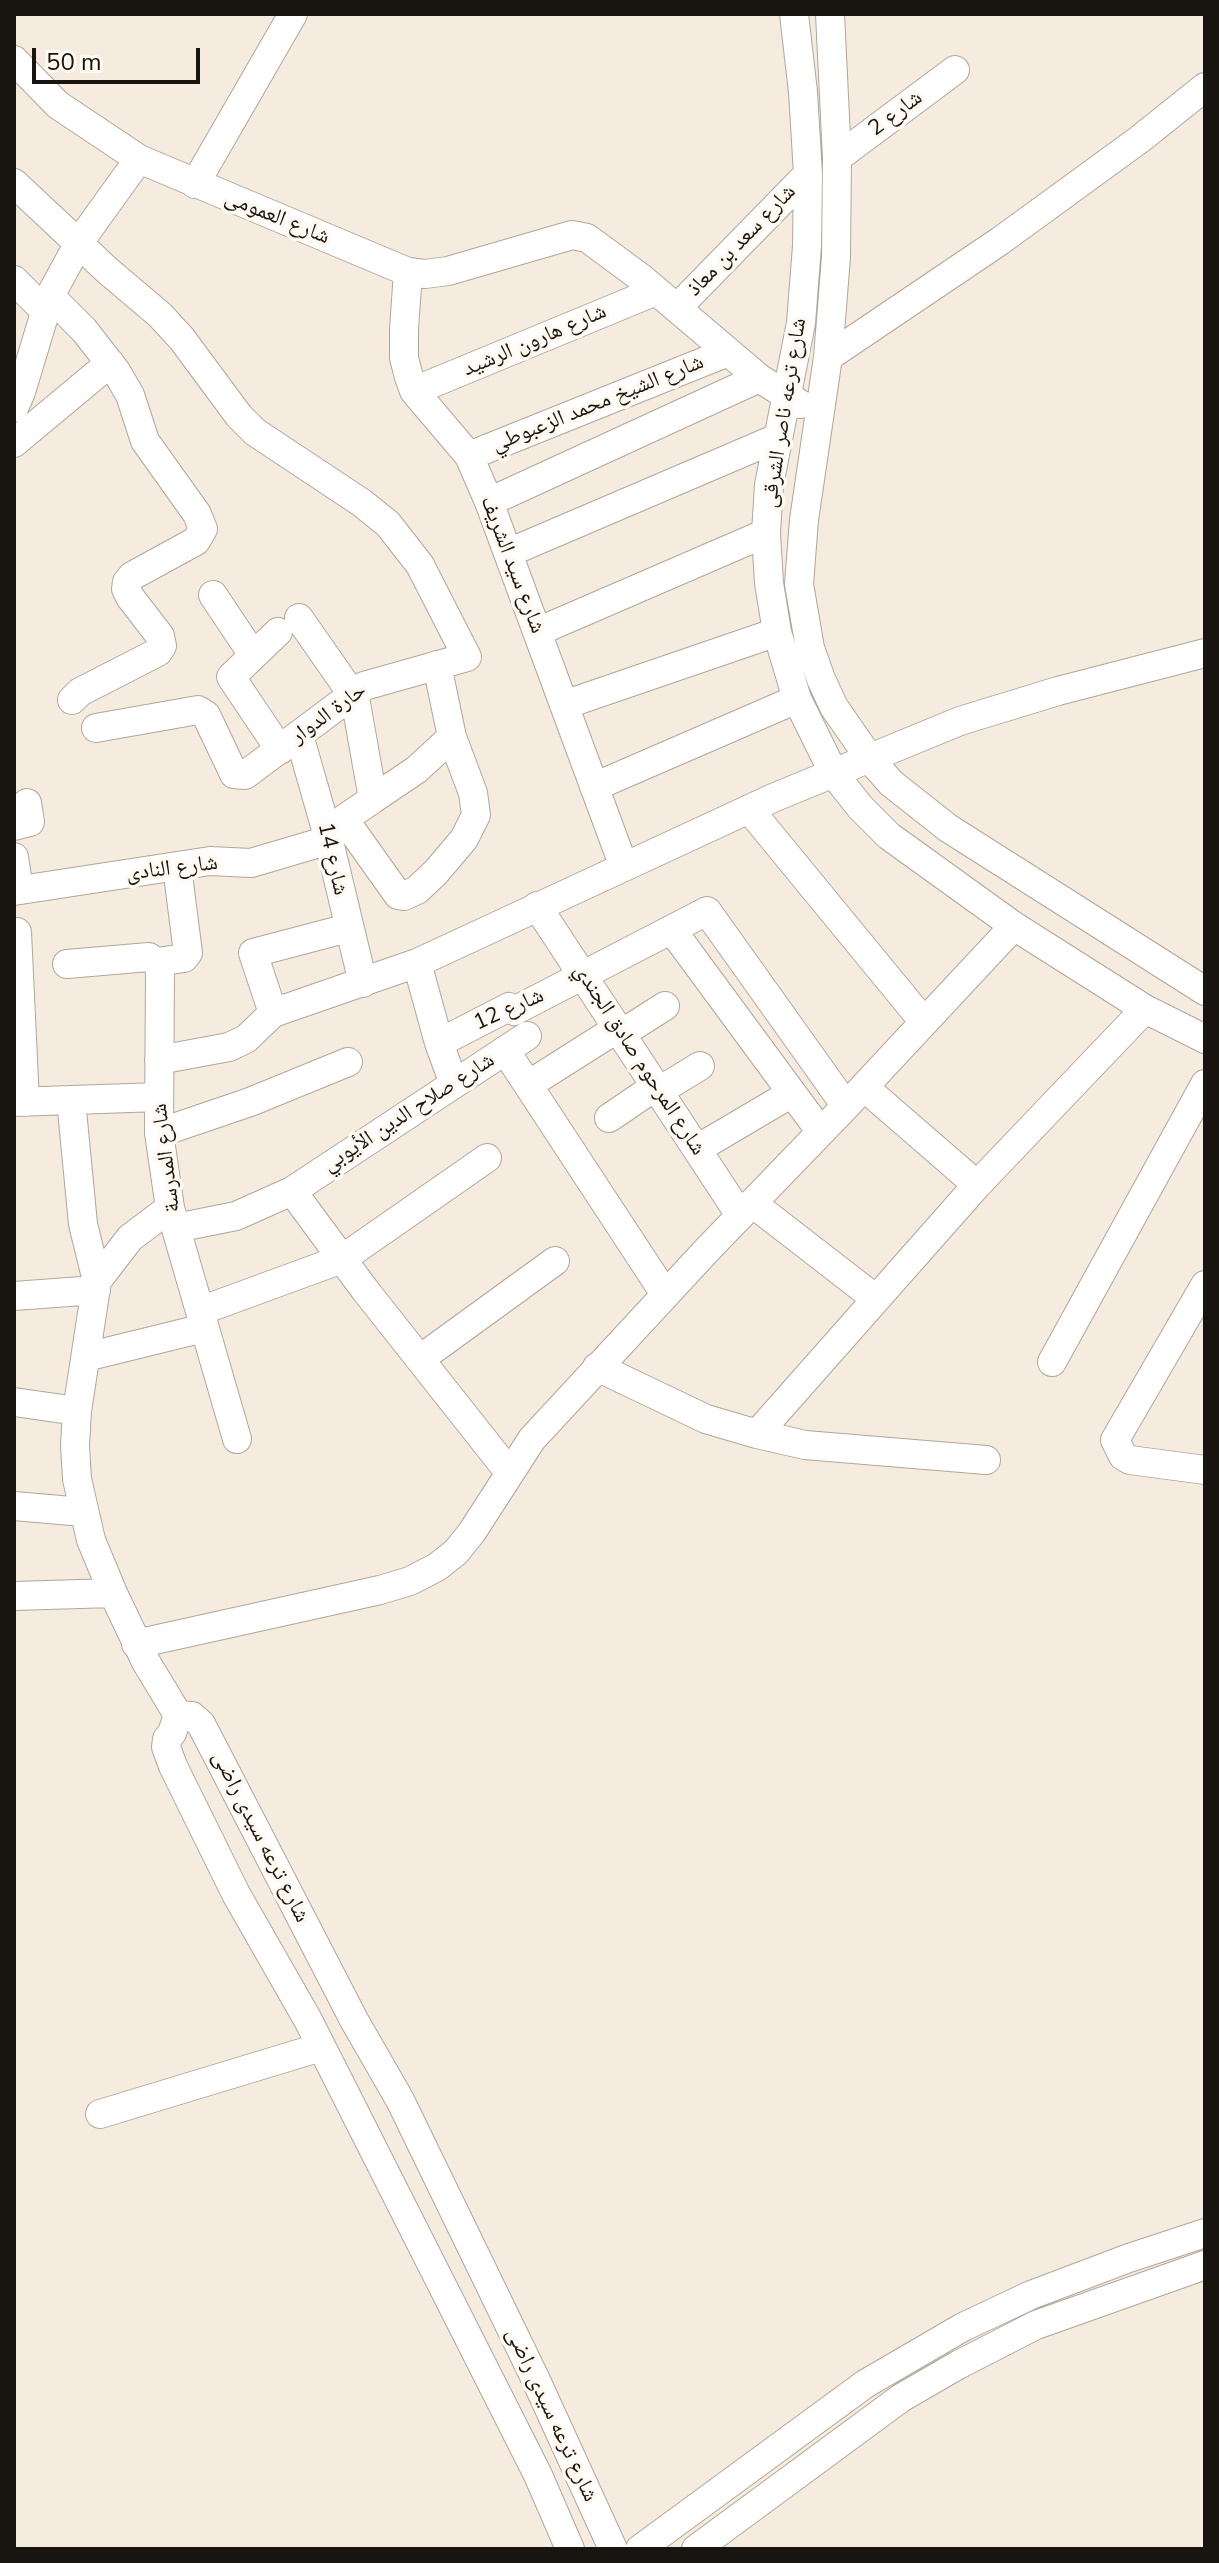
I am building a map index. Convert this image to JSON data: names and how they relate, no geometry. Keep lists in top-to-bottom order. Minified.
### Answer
{"streets":{"street":["شارع 2","شارع العمومى","شارع سعد بن معاذ","شارع هارون الرشيد","شارع الشيخ محمد الزعبوطي","شارع ترعه ناصر الشرقى","شارع سيد الشريف","حارة الدوار","شارع 14","شارع النادى","شارع 12","شارع المرحوم صادق الجندي","شارع صلاح الدين الأيوبي","شارع المدرسة","شارع ترعه سيدى راضى"]},"crossings":[["شارع 2","شارع ترعه ناصر الشرقى"],["شارع العمومى","شارع سعد بن معاذ"],["شارع العمومى","شارع هارون الرشيد"],["شارع العمومى","شارع سيد الشريف"],["شارع سعد بن معاذ","شارع هارون الرشيد"],["شارع سعد بن معاذ","شارع ترعه ناصر الشرقى"],["شارع هارون الرشيد","شارع سيد الشريف"],["شارع الشيخ محمد الزعبوطي","شارع سيد الشريف"],["حارة الدوار","شارع 14"],["شارع 14","شارع النادى"],["شارع 12","شارع المرحوم صادق الجندي"],["شارع صلاح الدين الأيوبي","شارع المدرسة"]],"scale_bar":"50 m"}
